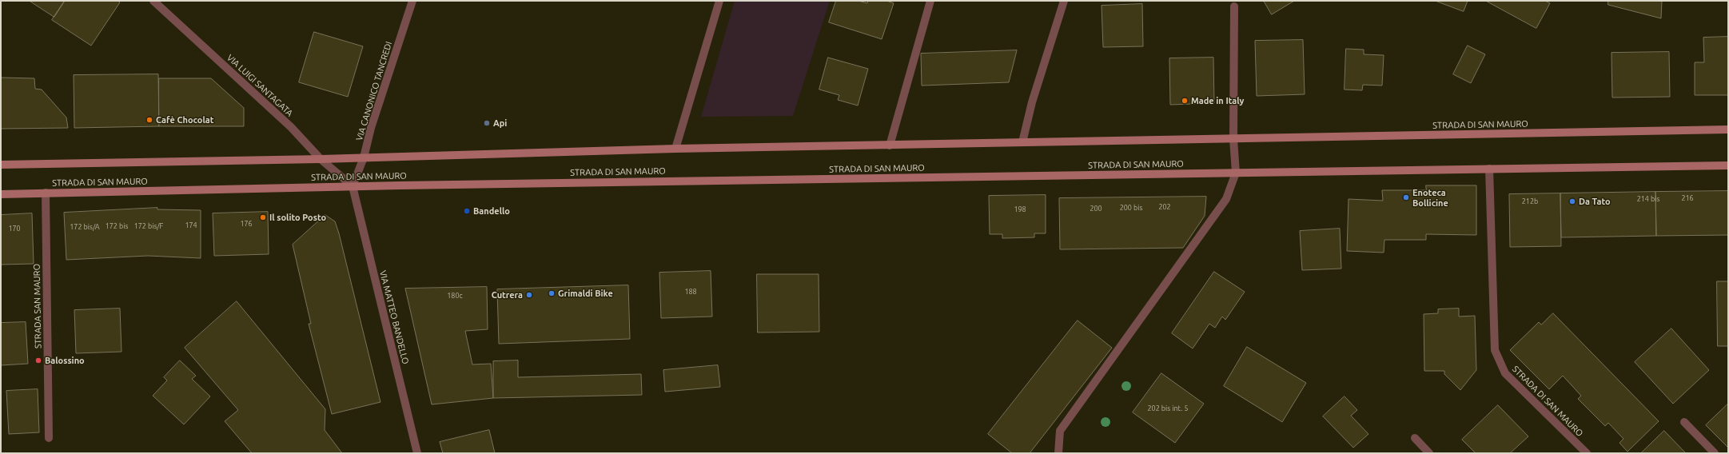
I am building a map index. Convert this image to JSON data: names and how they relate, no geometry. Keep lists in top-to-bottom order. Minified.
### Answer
{"streets":{"main road":["STRADA DI SAN MAURO"],"street":["VIA LUIGI SANTAGATA","VIA CANONICO TANCREDI","STRADA SAN MAURO","VIA MATTEO BANDELLO"]},"crossings":[["VIA LUIGI SANTAGATA","VIA CANONICO TANCREDI"],["VIA LUIGI SANTAGATA","STRADA DI SAN MAURO"],["VIA LUIGI SANTAGATA","VIA MATTEO BANDELLO"],["VIA CANONICO TANCREDI","STRADA DI SAN MAURO"],["VIA CANONICO TANCREDI","VIA MATTEO BANDELLO"],["STRADA DI SAN MAURO","STRADA SAN MAURO"],["STRADA DI SAN MAURO","VIA MATTEO BANDELLO"]],"places":["Made in Italy","Cafè Chocolat","Api","Enoteca Bollicine","Da Tato","Bandello","Il solito Posto","Grimaldi Bike","Cutrera","Balossino"],"house_numbers":["216","214 bis","212b","202","200 bis","200","198","176","174","172 bis","172 bis/F","172 bis/A","170","188","180c","202 bis int. 5"]}
